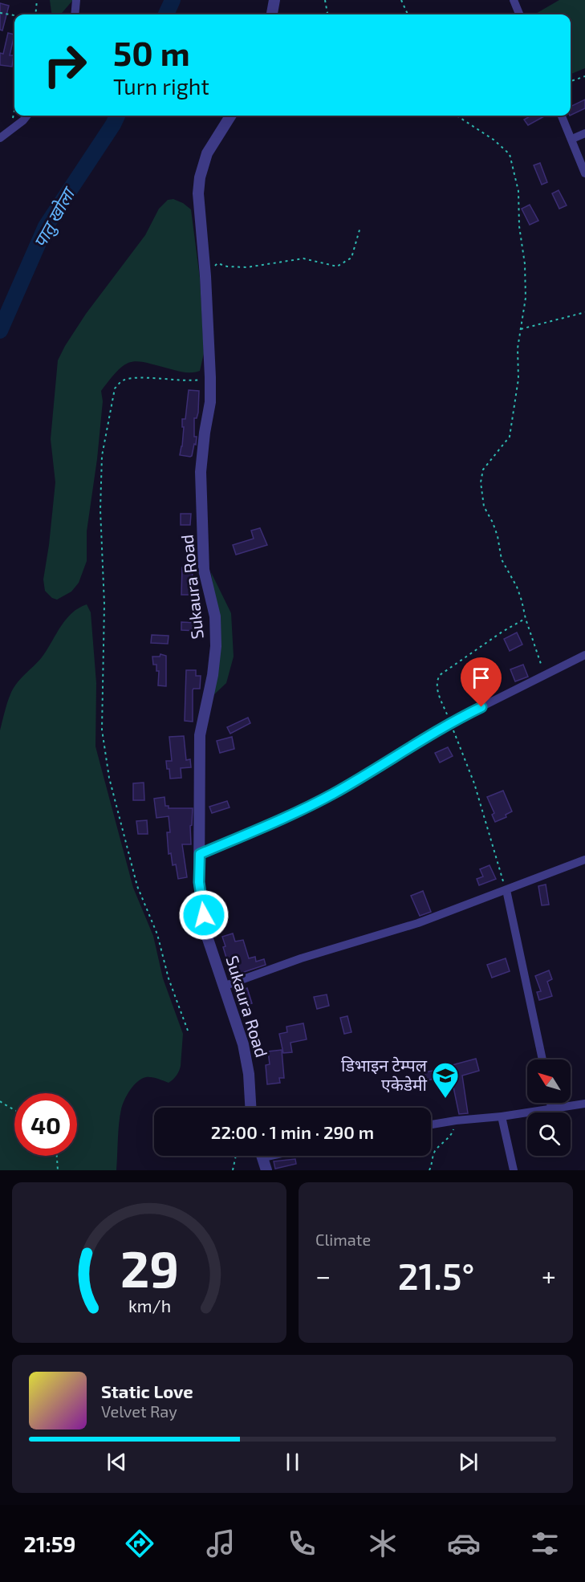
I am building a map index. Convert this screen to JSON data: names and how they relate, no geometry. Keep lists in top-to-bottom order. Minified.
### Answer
{"streets":{"street":["Sukaura Road"]},"water":["पातु खोला"],"places":{"school or university":["डिभाइन टेम्पल एकेडेमी"]},"north":"top left","page":{"turn":["50 m","Turn right"],"limit":"40","trip":"22:00 · 1 min · 290 m","tile":"Climate","heat":["−","21.5°","+"],"song":["Static Love","Velvet Ray"],"tabs":"21:59","gauge":["29","km/h"]}}
